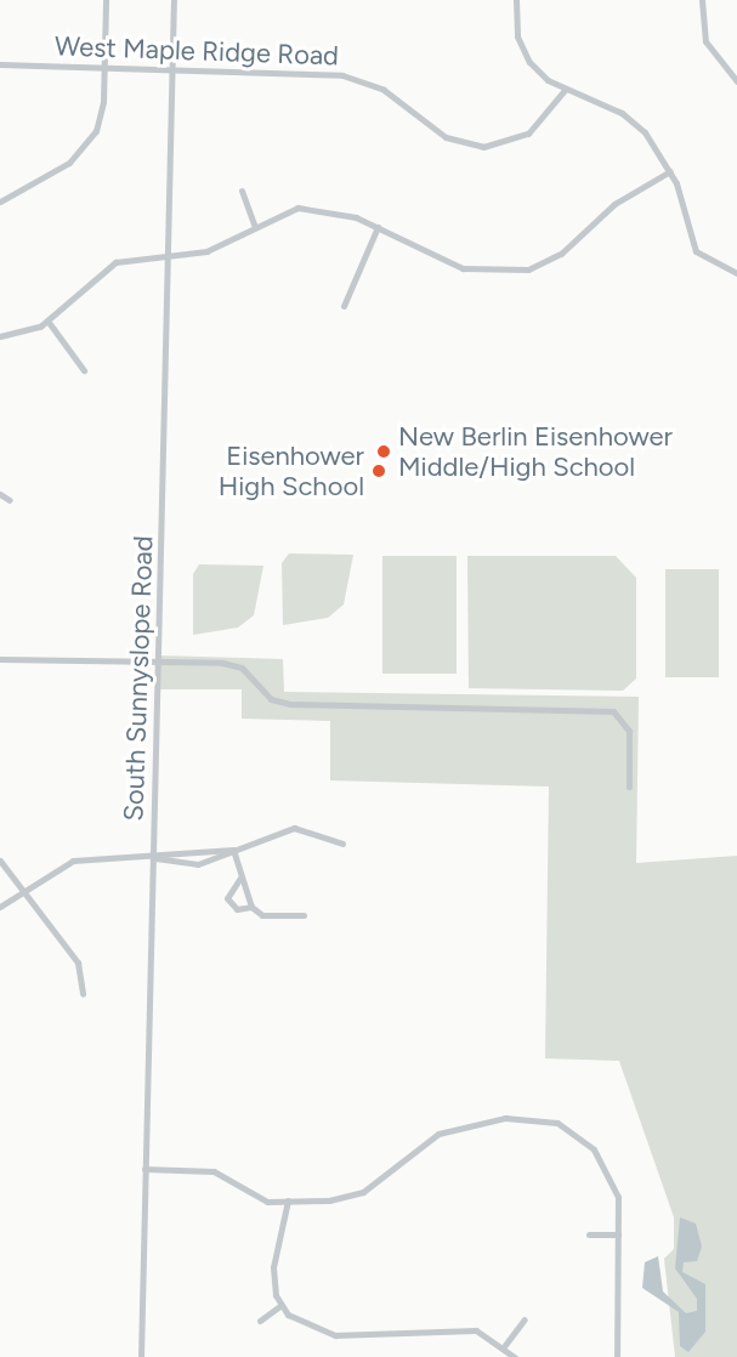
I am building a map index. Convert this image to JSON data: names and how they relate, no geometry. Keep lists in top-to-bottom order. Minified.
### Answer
{"streets":{"street":["West Maple Ridge Road","South Sunnyslope Road"]},"crossings":[["West Maple Ridge Road","South Sunnyslope Road"]],"places":["New Berlin Eisenhower Middle/High School","Eisenhower High School"]}
